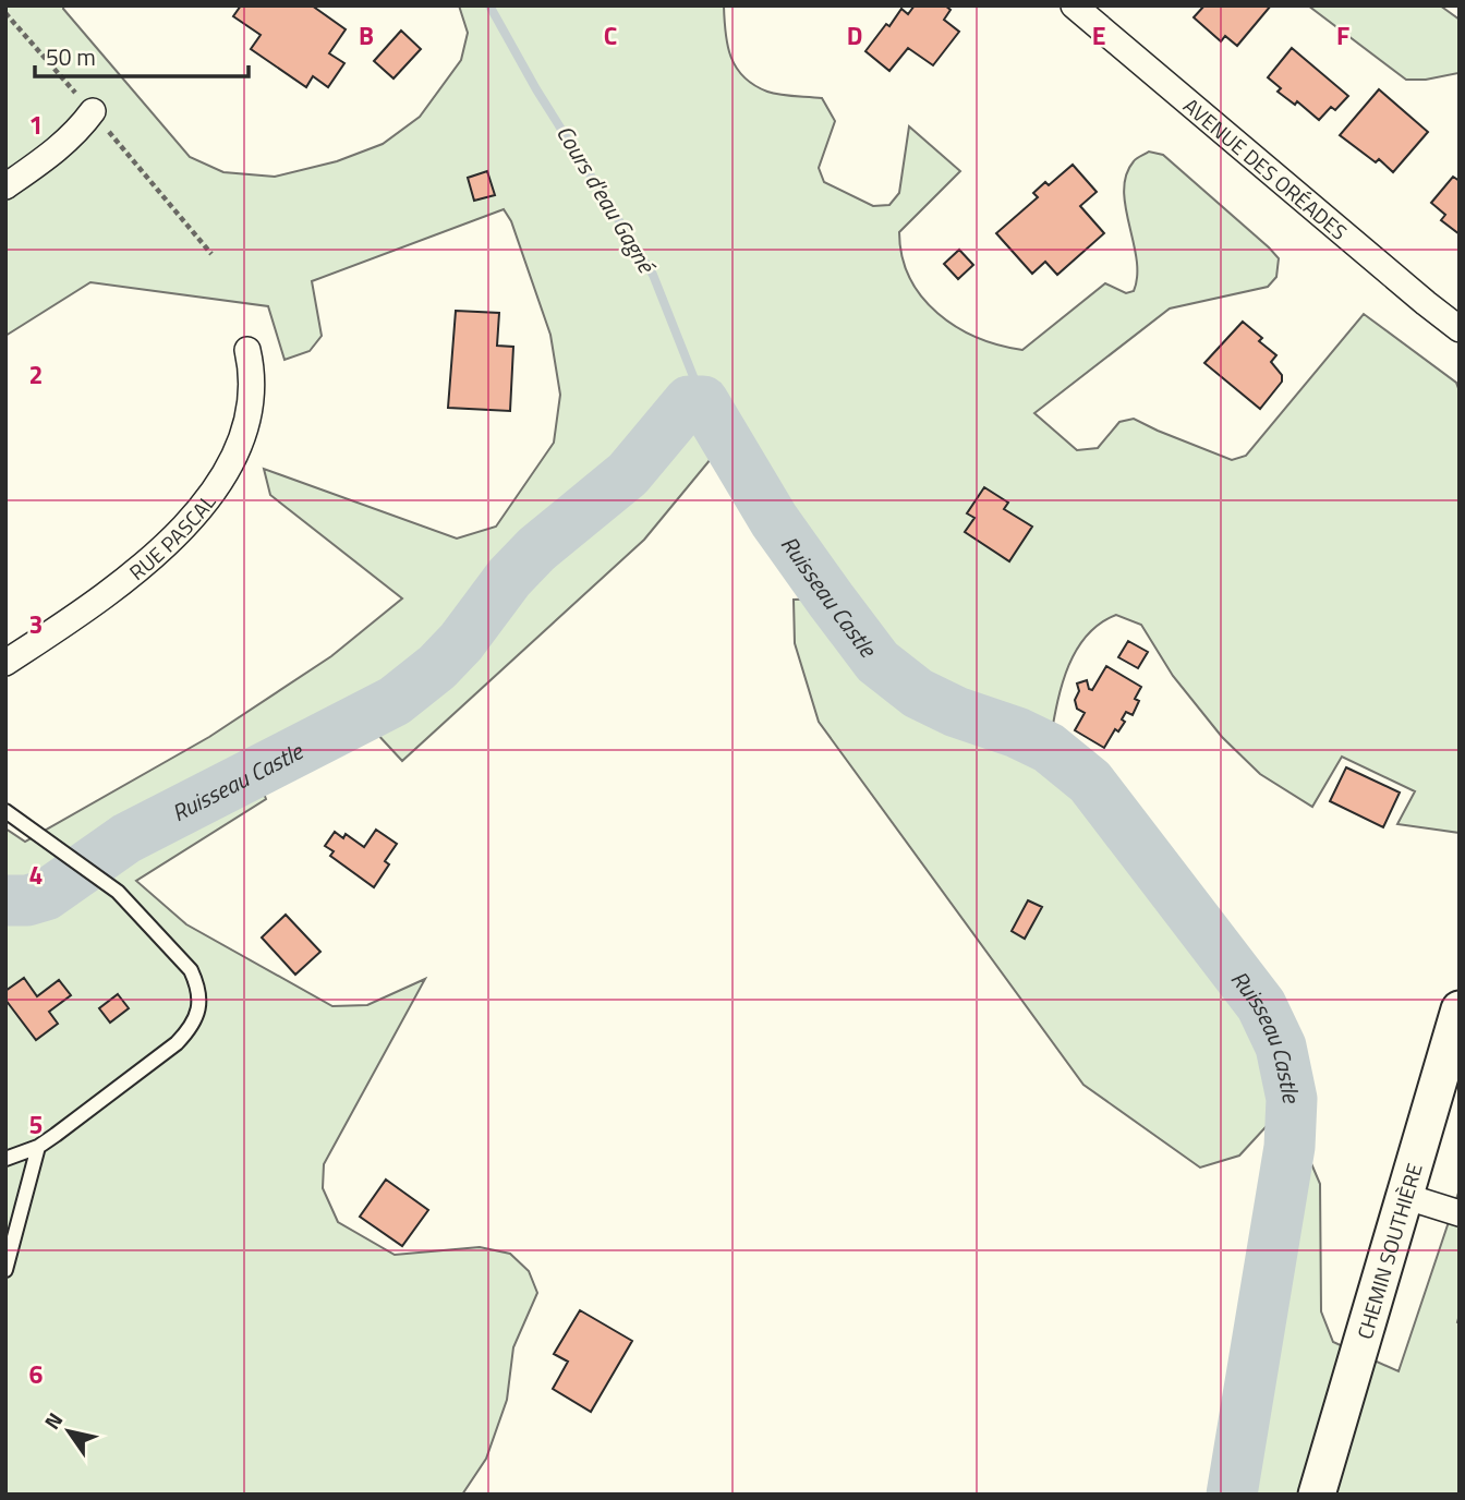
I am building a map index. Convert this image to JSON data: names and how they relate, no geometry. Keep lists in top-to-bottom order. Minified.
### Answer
{"streets":{"street":["AVENUE DES ORÉADES","RUE PASCAL","CHEMIN SOUTHIÈRE"]},"water":["Cours d'eau Gagné","Ruisseau Castle"],"scale_bar":"50 m","north":"top left","grid":{"columns":["B","C","D","E","F"],"rows":["1","2","3","4","5","6"]}}
